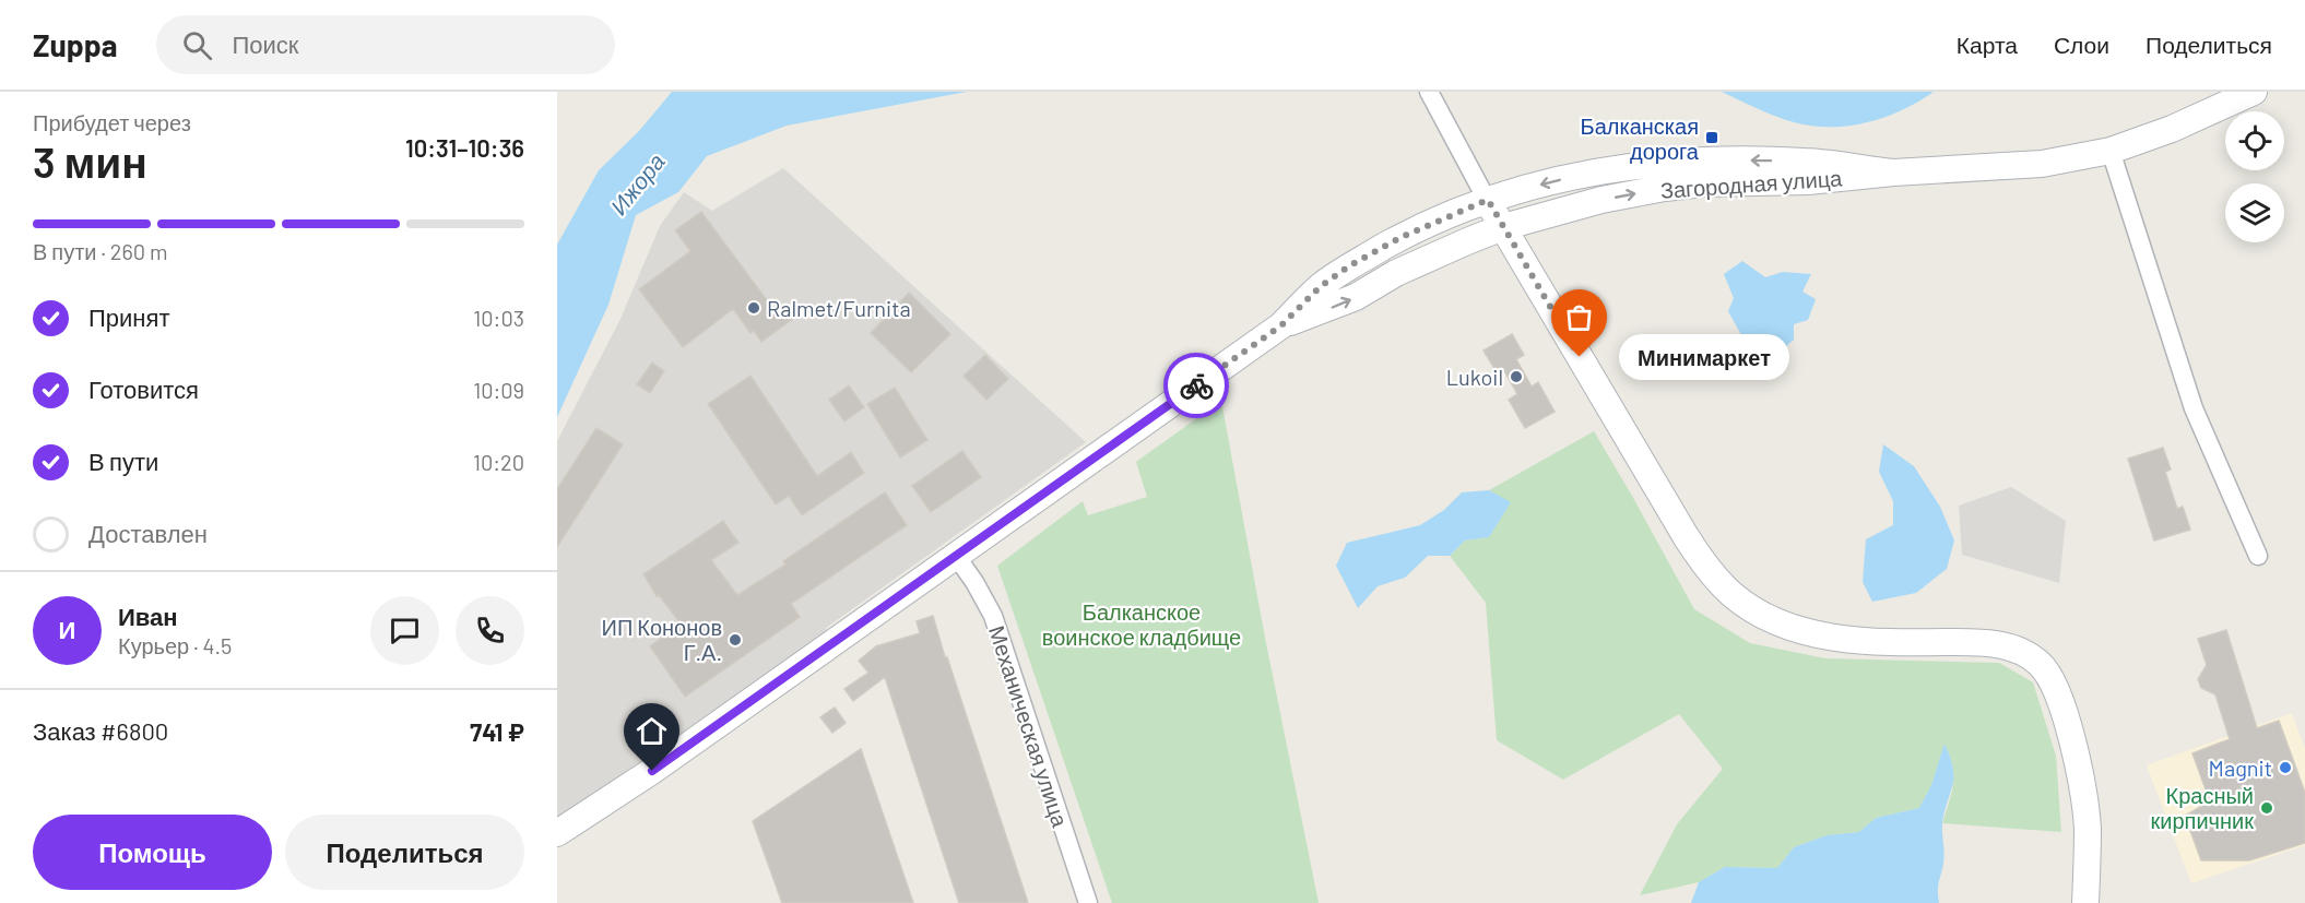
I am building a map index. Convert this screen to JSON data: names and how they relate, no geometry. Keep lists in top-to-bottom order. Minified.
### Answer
{"streets":{"main road":["Загородная улица"],"street":["Механическая улица"]},"crossings":[["Загородная улица","Механическая улица"]],"water":["Ижора"],"parks":["Балканское воинское кладбище"],"places":{"transit":["Балканская дорога"],"other":["Ralmet/Furnita","Минимаркет","Lukoil","ИП Кононов Г.А.","Magnit","Красный кирпичник"]},"page":{"header":"Zuppa","search":"Поиск","nav":["Карта","Слои","Поделиться"],"heading":["3 мин","Прибудет через","10:31–10:36"],"panel":["Иван","Курьер · 4.5","Заказ #6800","741 ₽"],"bar":"В пути · 260 m","list":[["Принят","10:03"],["Готовится","10:09"],["В пути","10:20"],"Доставлен"],"bubble":"Минимаркет","round":"И","buttons":["Помощь","Поделиться"]}}
